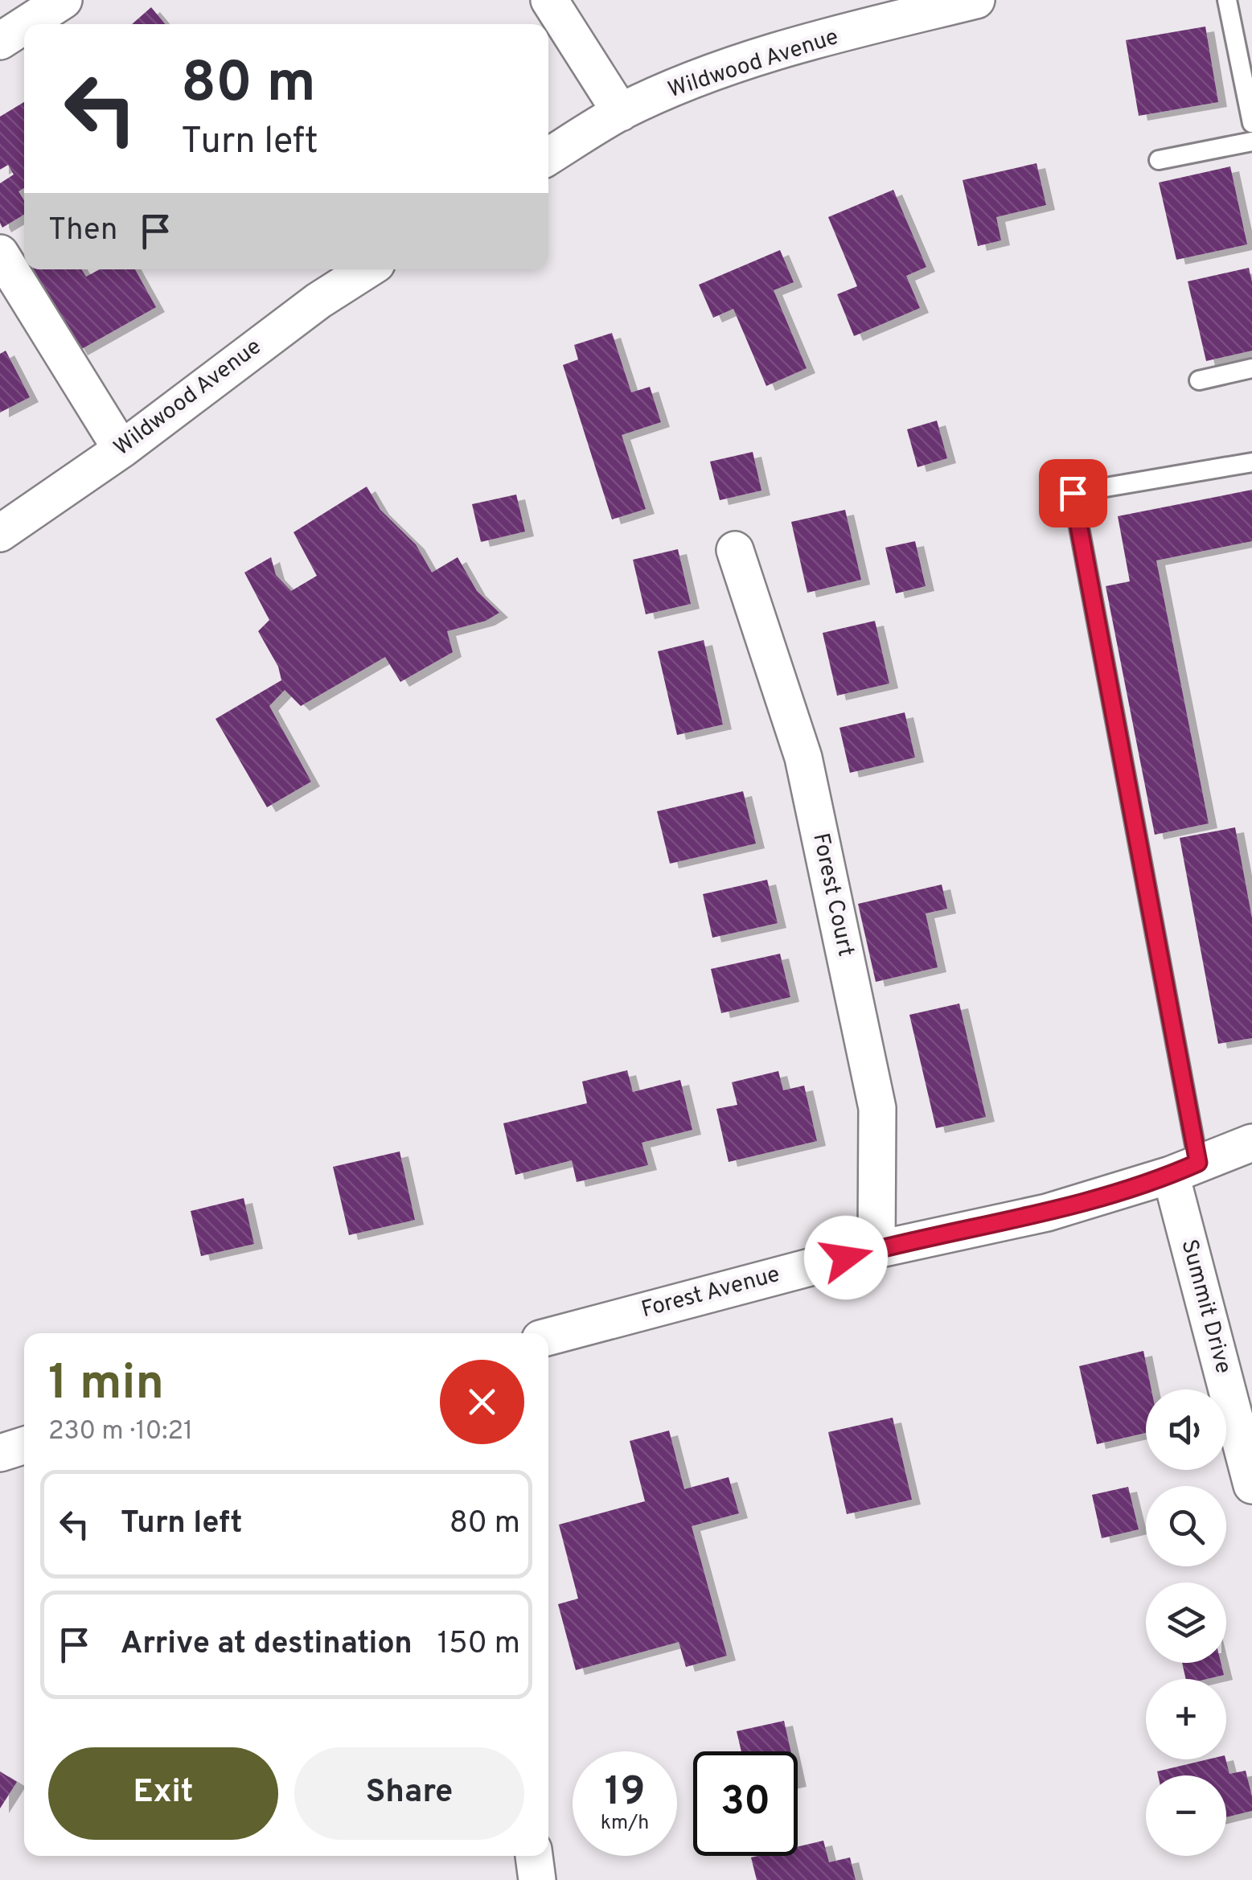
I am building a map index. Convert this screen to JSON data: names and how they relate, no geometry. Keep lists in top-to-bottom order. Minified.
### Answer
{"streets":{"street":["Wildwood Avenue","Forest Court","Forest Avenue","Summit Drive"]},"crossings":[["Forest Court","Forest Avenue"],["Forest Avenue","Summit Drive"]],"page":{"turn":["80 m","Turn left"],"then":"Then","heading":["1 min","230 m · 10:21"],"map_buttons":["+","−"],"list":[{"name":"Turn left","value":"80 m"},{"name":"Arrive at destination","value":"150 m"}],"buttons":["Exit","Share"],"speed":"19 km/h","limit":"30"}}
